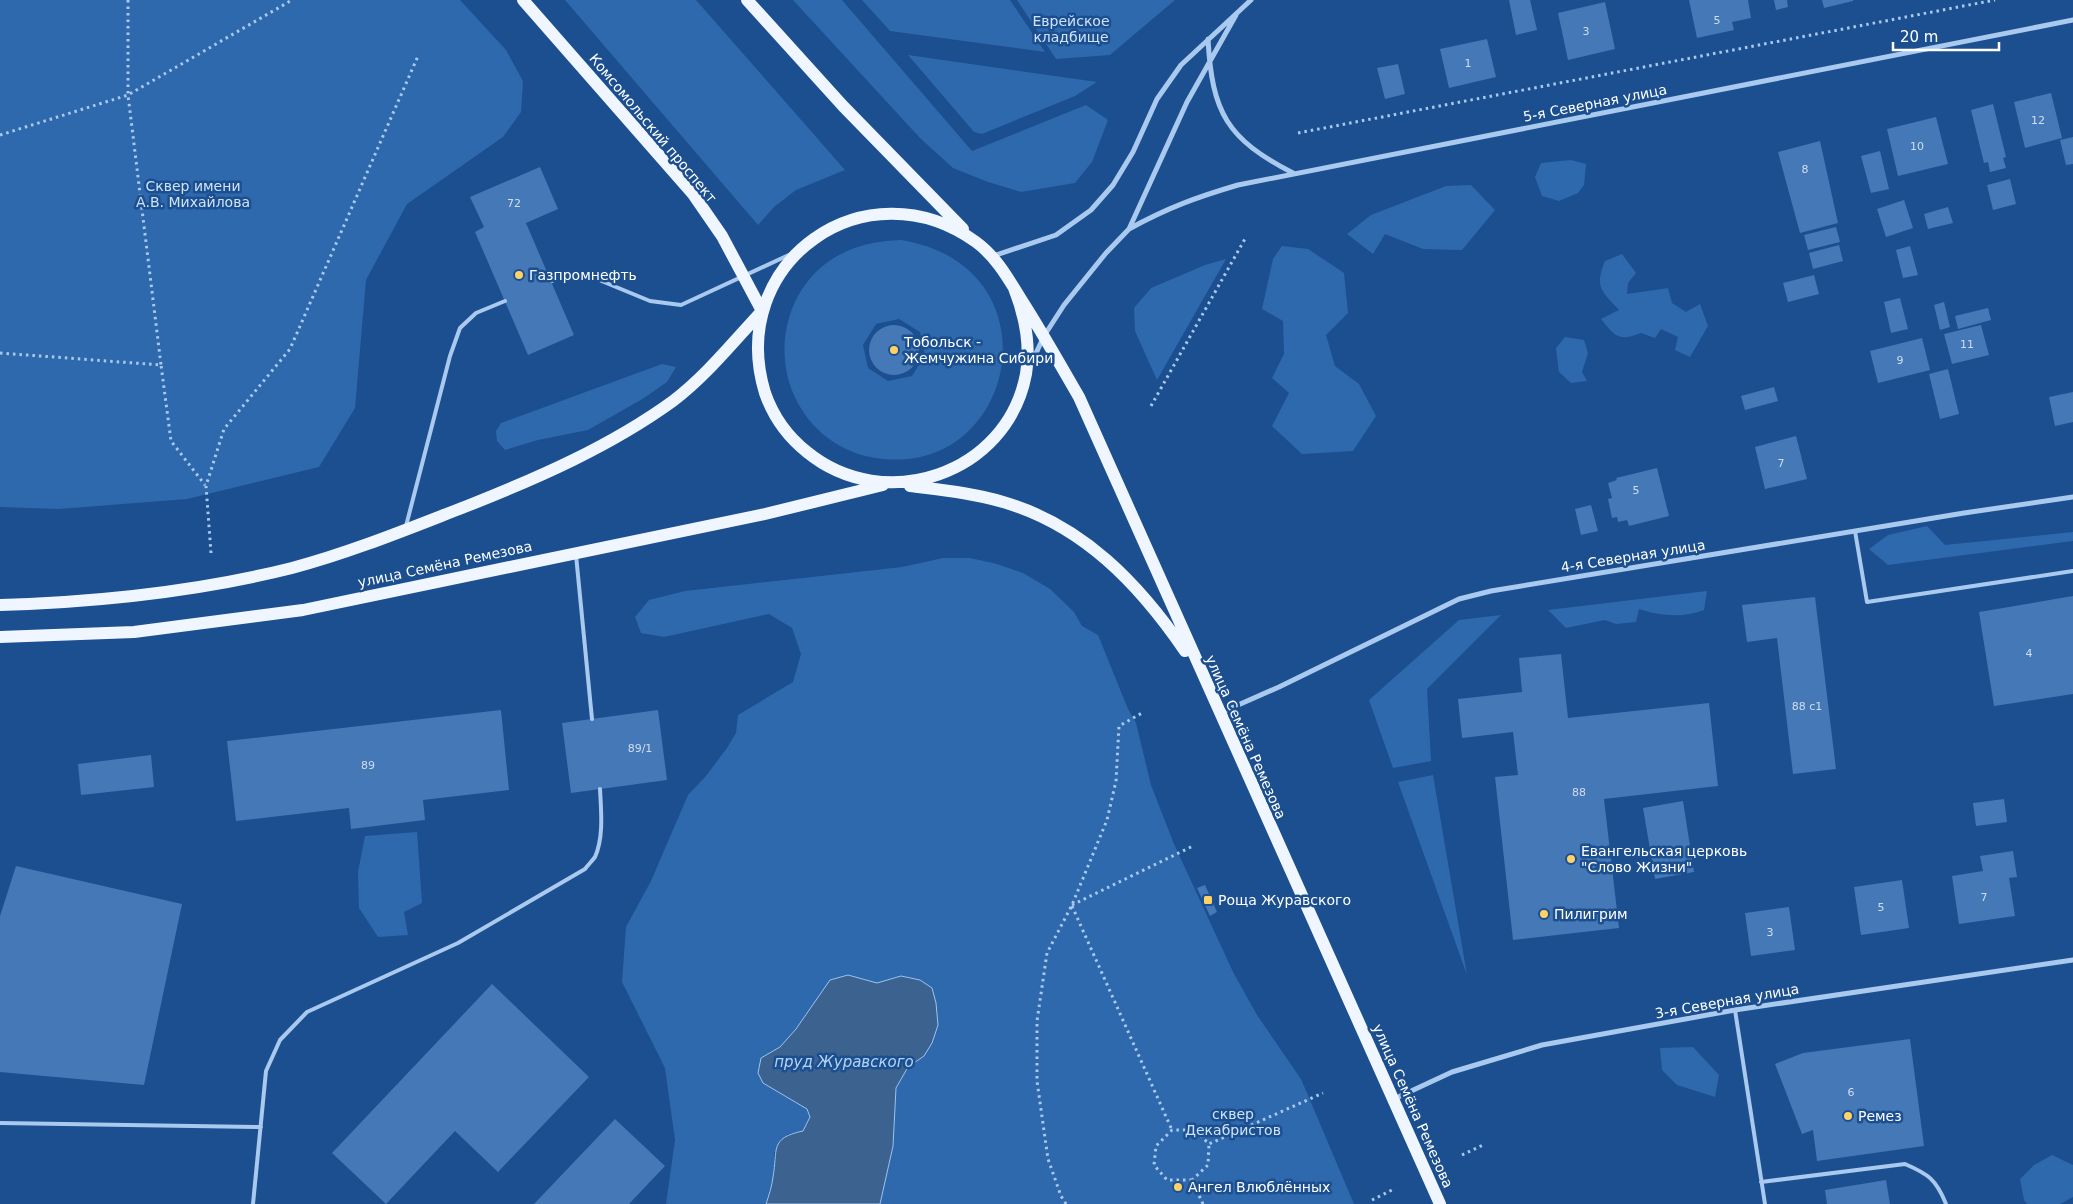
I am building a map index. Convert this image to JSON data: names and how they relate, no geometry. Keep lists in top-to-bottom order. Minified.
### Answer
{"streets":{"main road":["Комсомольский проспект","улица Семёна Ремезова"],"street":["5-я Северная улица","4-я Северная улица","3-я Северная улица"]},"crossings":[["4-я Северная улица","улица Семёна Ремезова"],["улица Семёна Ремезова","3-я Северная улица"]],"water":["пруд Журавского"],"parks":["Еврейское кладбище","Сквер имени А.В. Михайлова","сквер Декабристов"],"places":{"other":["Газпромнефть","Тобольск - Жемчужина Сибири","Евангельская церковь \"Слово Жизни\"","Пилигрим","Ремез","Ангел Влюблённых"],"transit":["Роща Журавского"]},"house_numbers":["5","3","1","12","10","8","72","11","9","7","5","4","88 с1","89/1","89","88","7","5","3","6"],"scale_bar":"20 m"}
